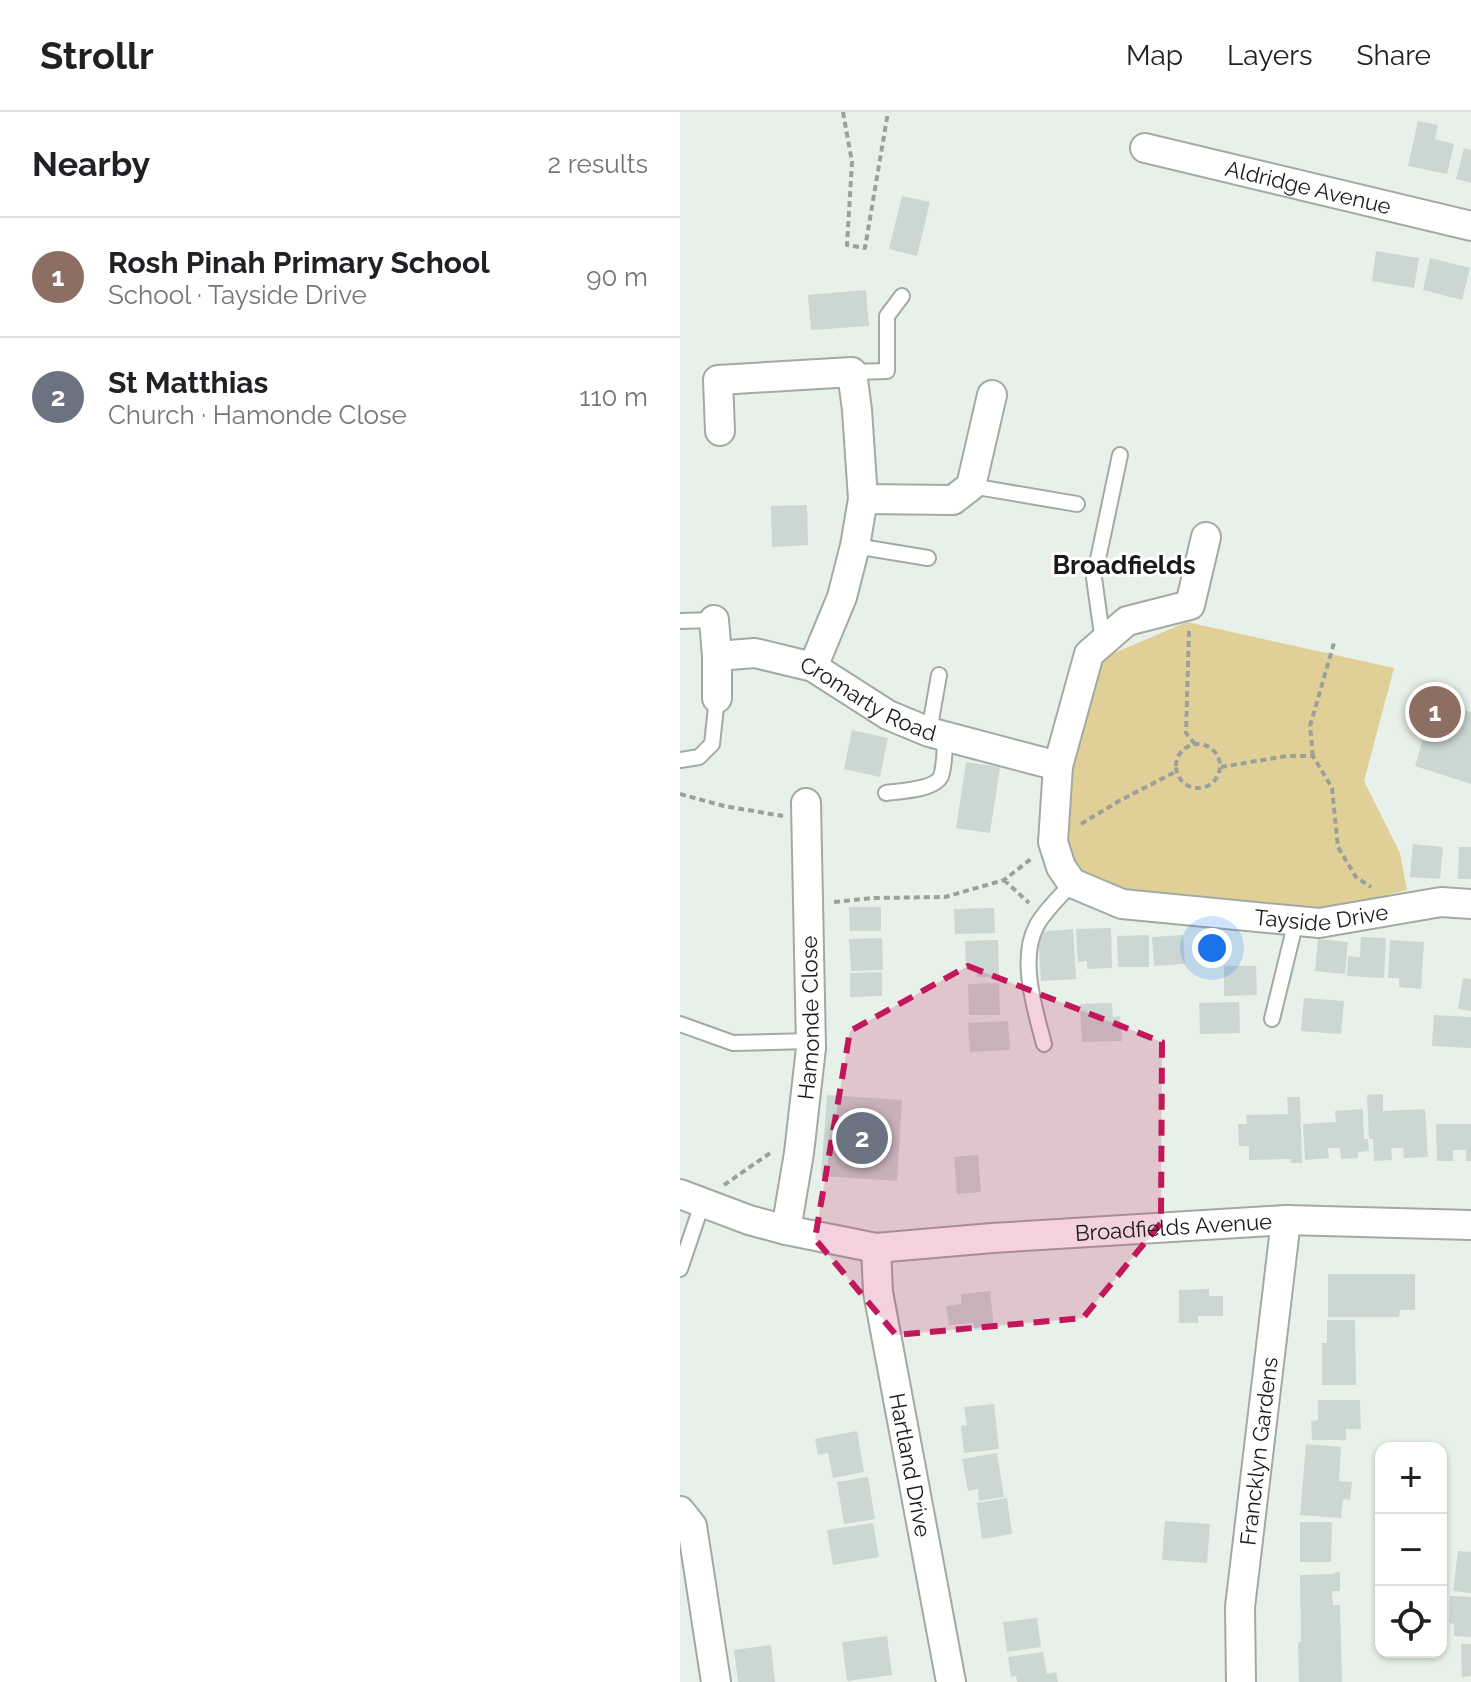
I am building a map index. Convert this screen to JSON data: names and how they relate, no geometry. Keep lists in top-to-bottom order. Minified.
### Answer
{"streets":{"street":["Aldridge Avenue","Cromarty Road","Tayside Drive","Hamonde Close","Broadfields Avenue","Francklyn Gardens","Hartland Drive"]},"crossings":[["Hamonde Close","Broadfields Avenue"],["Broadfields Avenue","Francklyn Gardens"],["Broadfields Avenue","Hartland Drive"]],"districts":["Broadfields"],"page":{"header":"Strollr","nav":["Map","Layers","Share"],"heading":["Nearby","2 results"],"list":[{"mark":"1","name":"Rosh Pinah Primary School","note":"School · Tayside Drive","value":"90 m"},{"mark":"2","name":"St Matthias","note":"Church · Hamonde Close","value":"110 m"}],"pins":["1","2"],"map_buttons":["+","−"]}}
